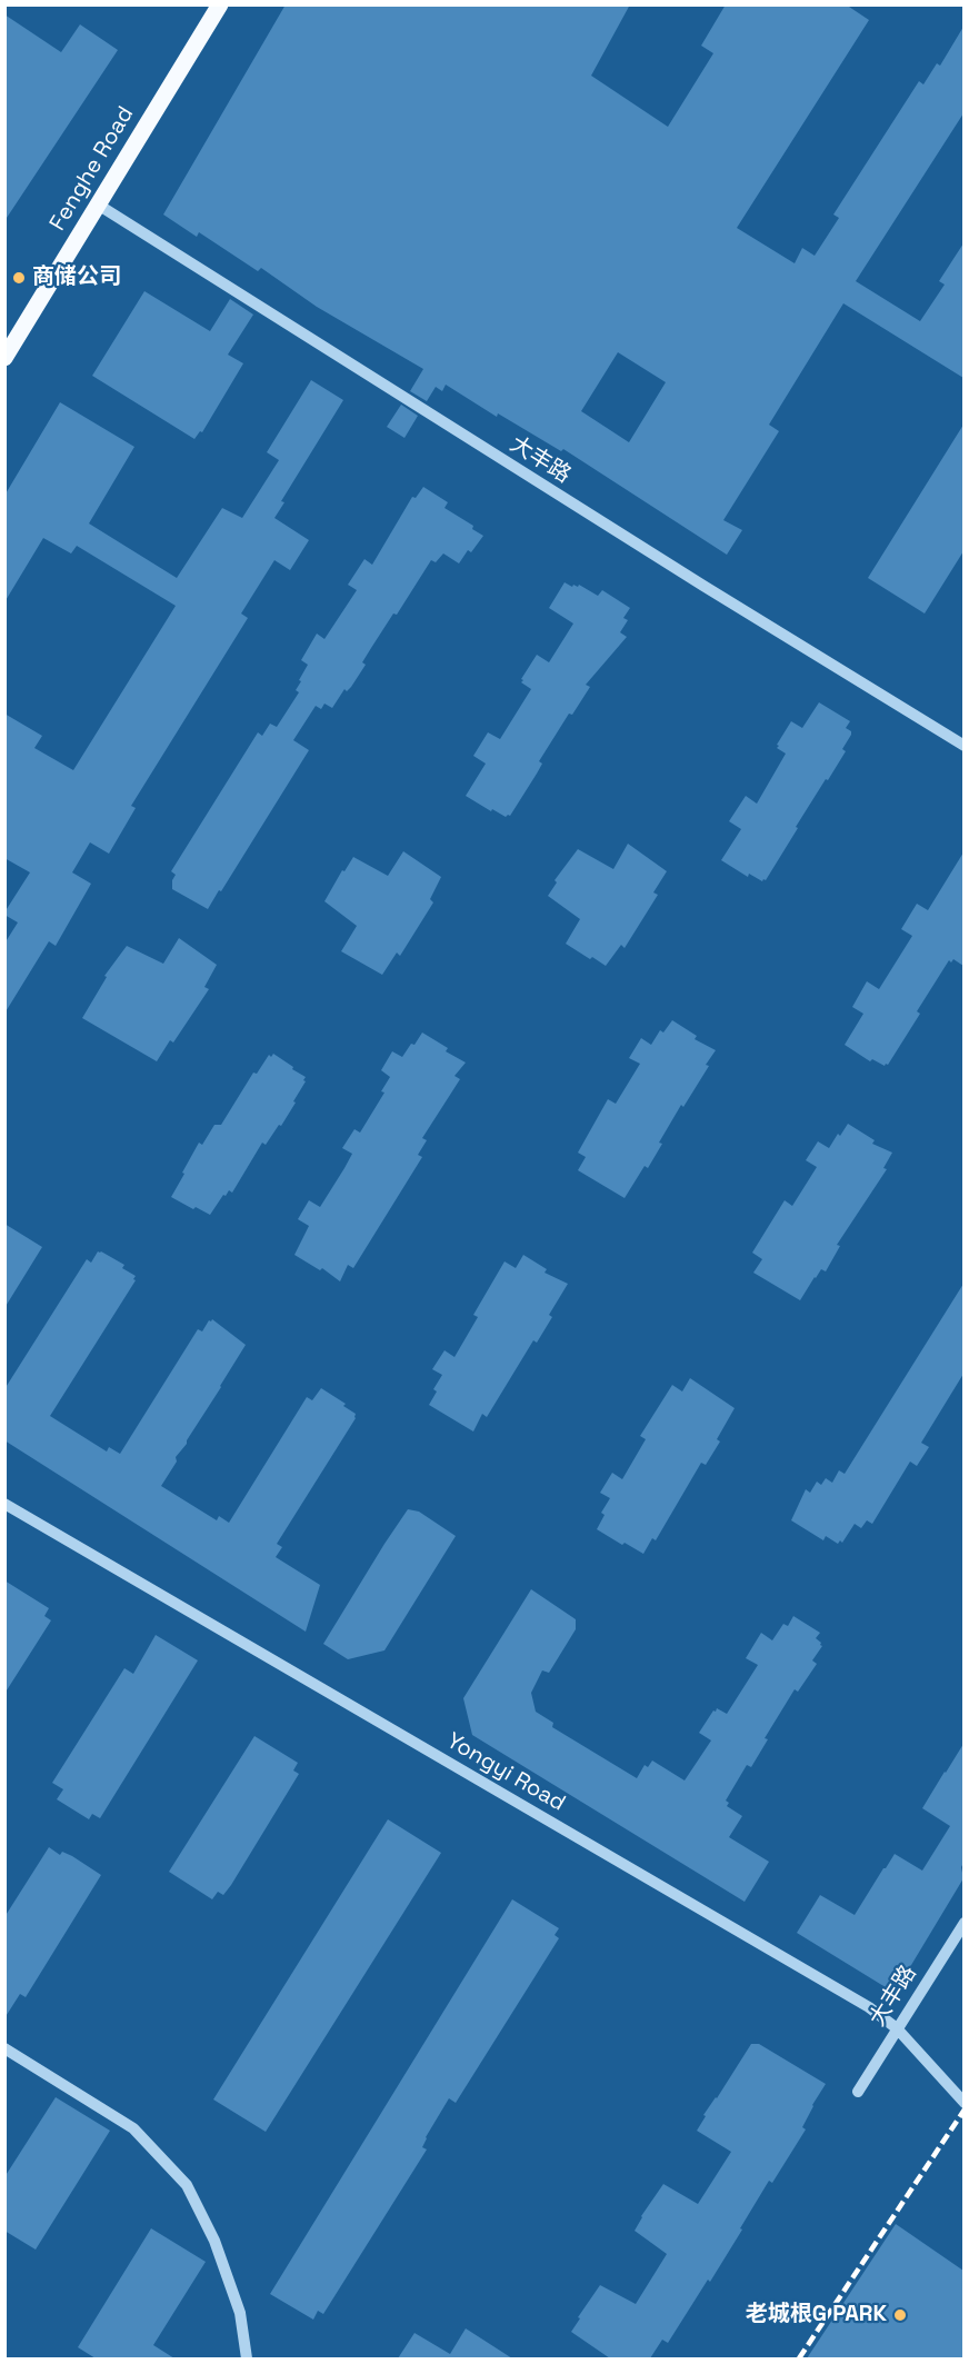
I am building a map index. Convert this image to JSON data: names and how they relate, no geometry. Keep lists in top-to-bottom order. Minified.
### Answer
{"streets":{"main road":["Fenghe Road"],"street":["大丰路","Yongyi Road"]},"crossings":[["Fenghe Road","大丰路"],["大丰路","Yongyi Road"]],"places":["商储公司","老城根G PARK"]}
